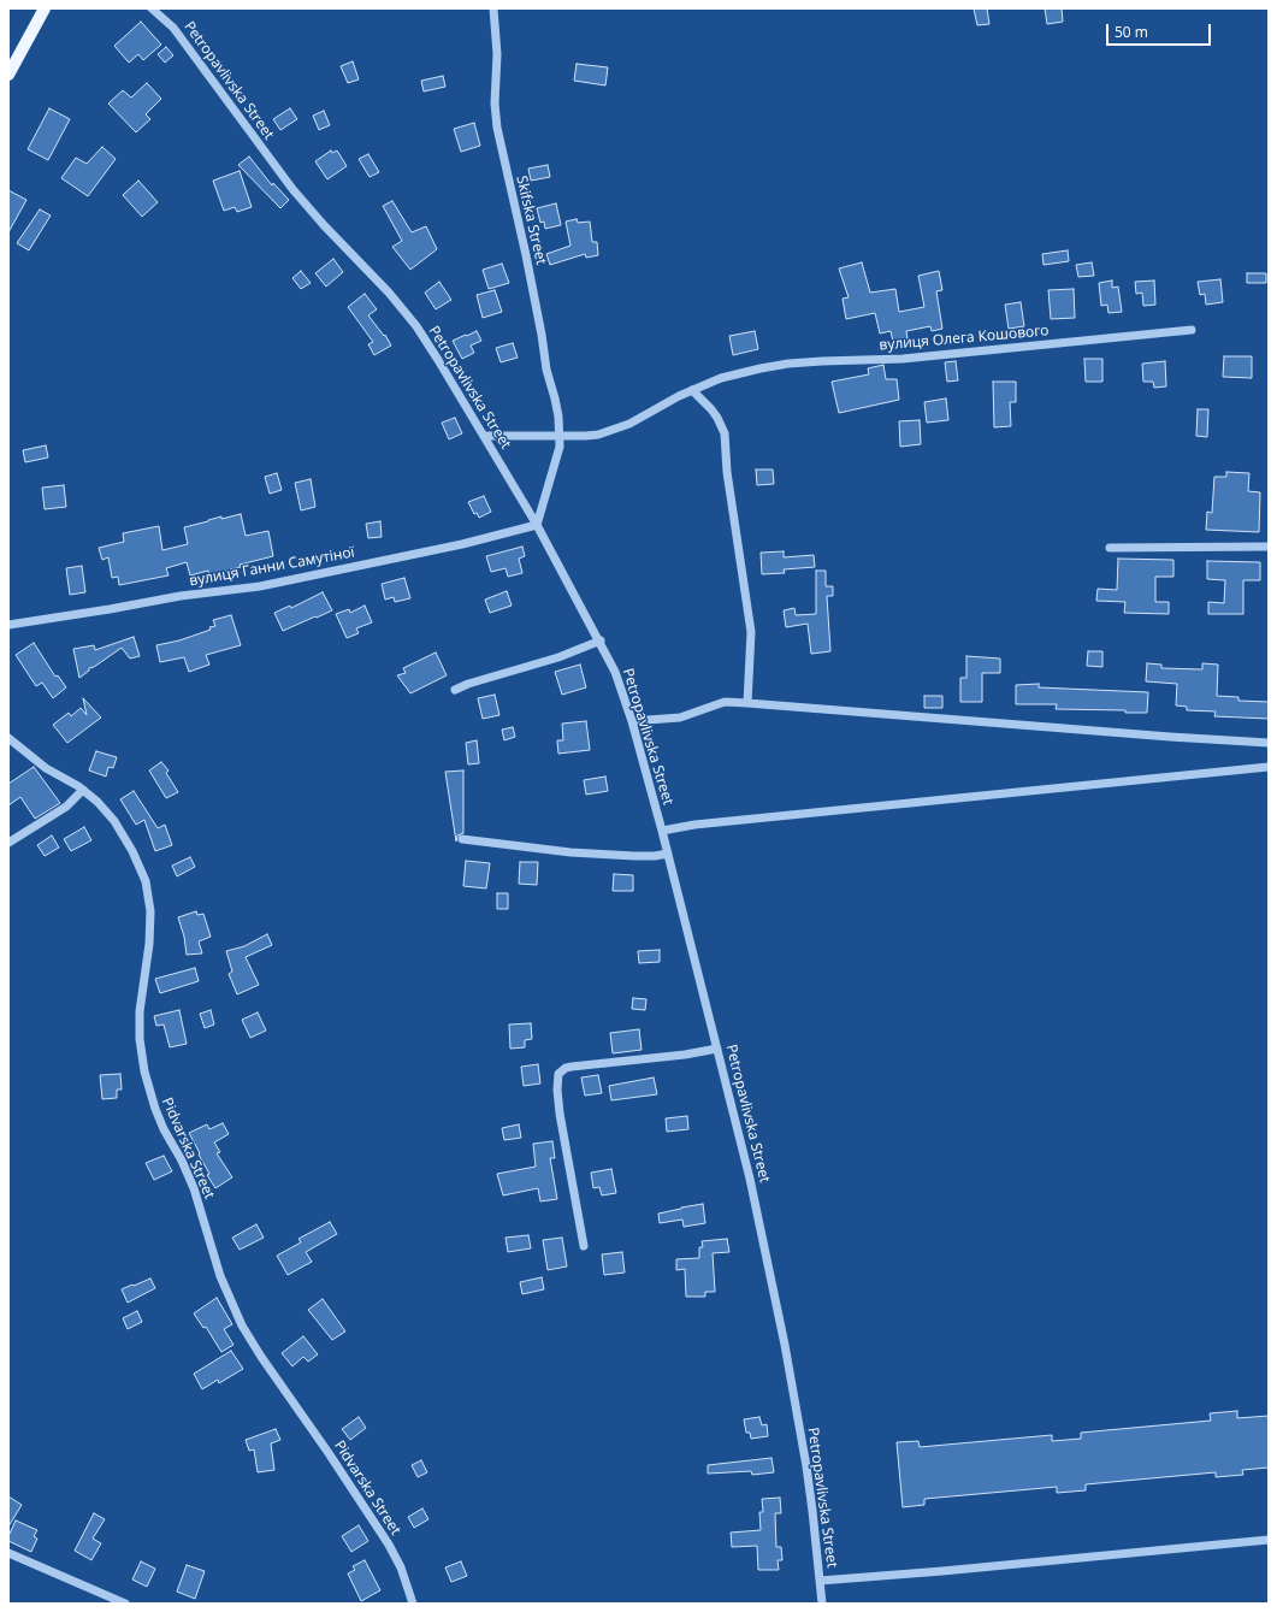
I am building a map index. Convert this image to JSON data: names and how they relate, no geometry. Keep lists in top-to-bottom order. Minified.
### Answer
{"streets":{"street":["Petropavlivska Street","Skifska Street","вулиця Олега Кошового","вулиця Ганни Самутіної","Pidvarska Street"]},"crossings":[["Petropavlivska Street","Skifska Street"],["Petropavlivska Street","вулиця Олега Кошового"],["Petropavlivska Street","вулиця Ганни Самутіної"],["Skifska Street","вулиця Олега Кошового"],["Skifska Street","вулиця Ганни Самутіної"]],"scale_bar":"50 m"}
